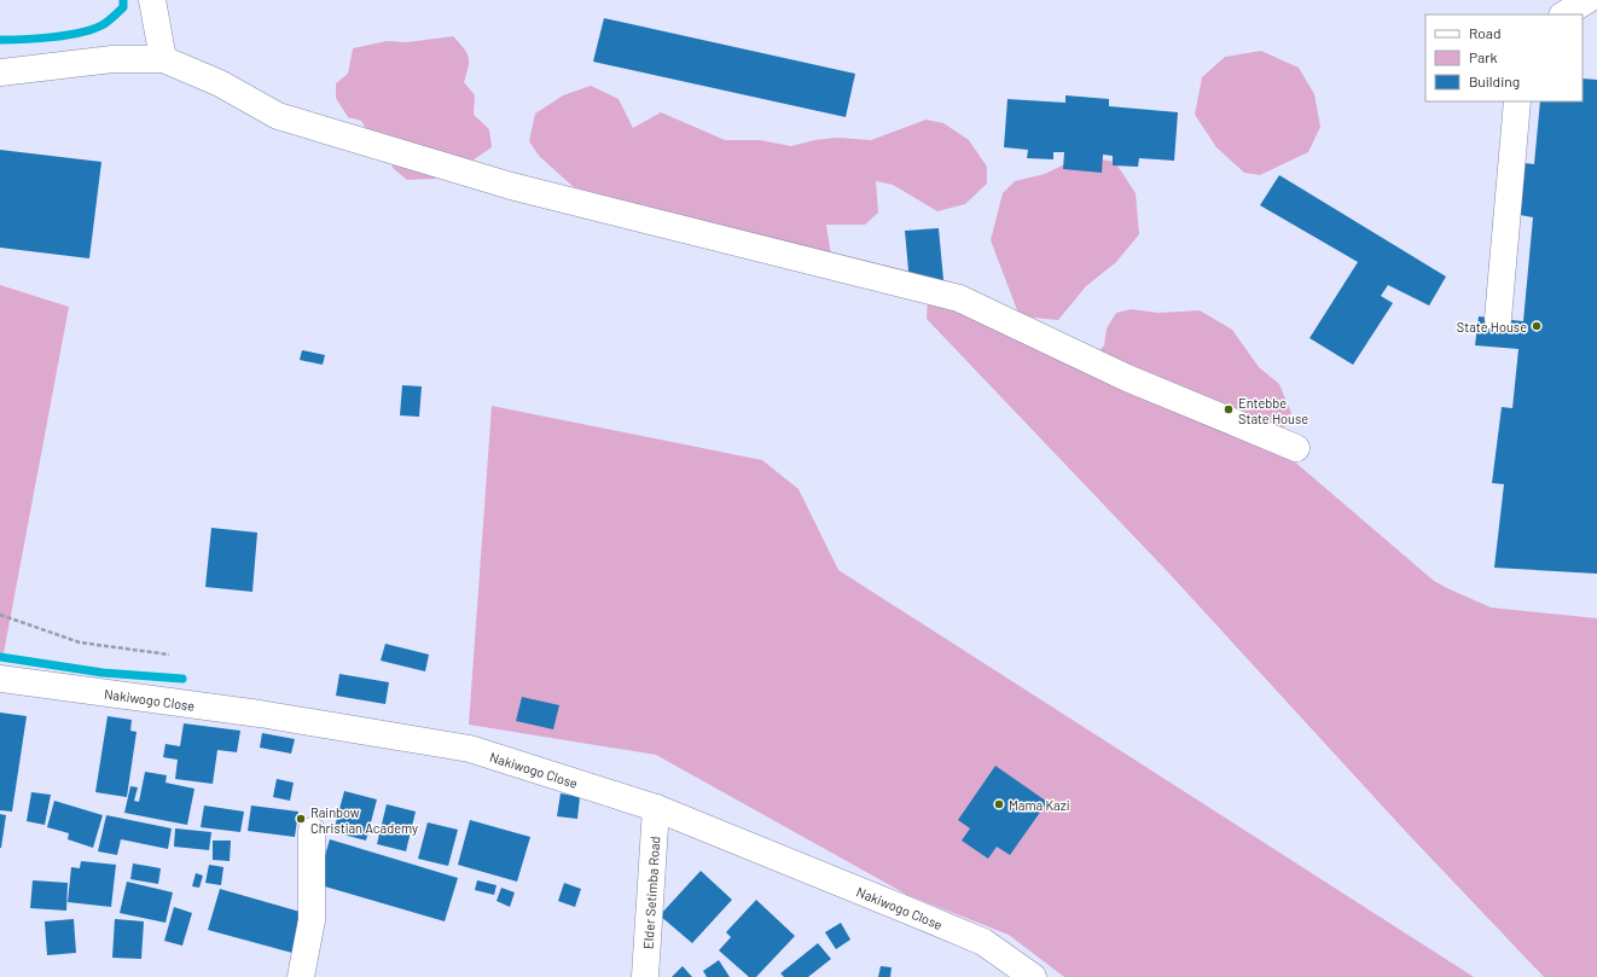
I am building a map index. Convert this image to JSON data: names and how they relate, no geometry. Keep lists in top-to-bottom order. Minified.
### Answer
{"streets":{"street":["Nakiwogo Close","Elder Setimba Road"]},"crossings":[["Nakiwogo Close","Elder Setimba Road"]],"places":["State House","Entebbe State House","Mama Kazi","Rainbow Christian Academy"],"legend":["Road","Park","Building"]}
